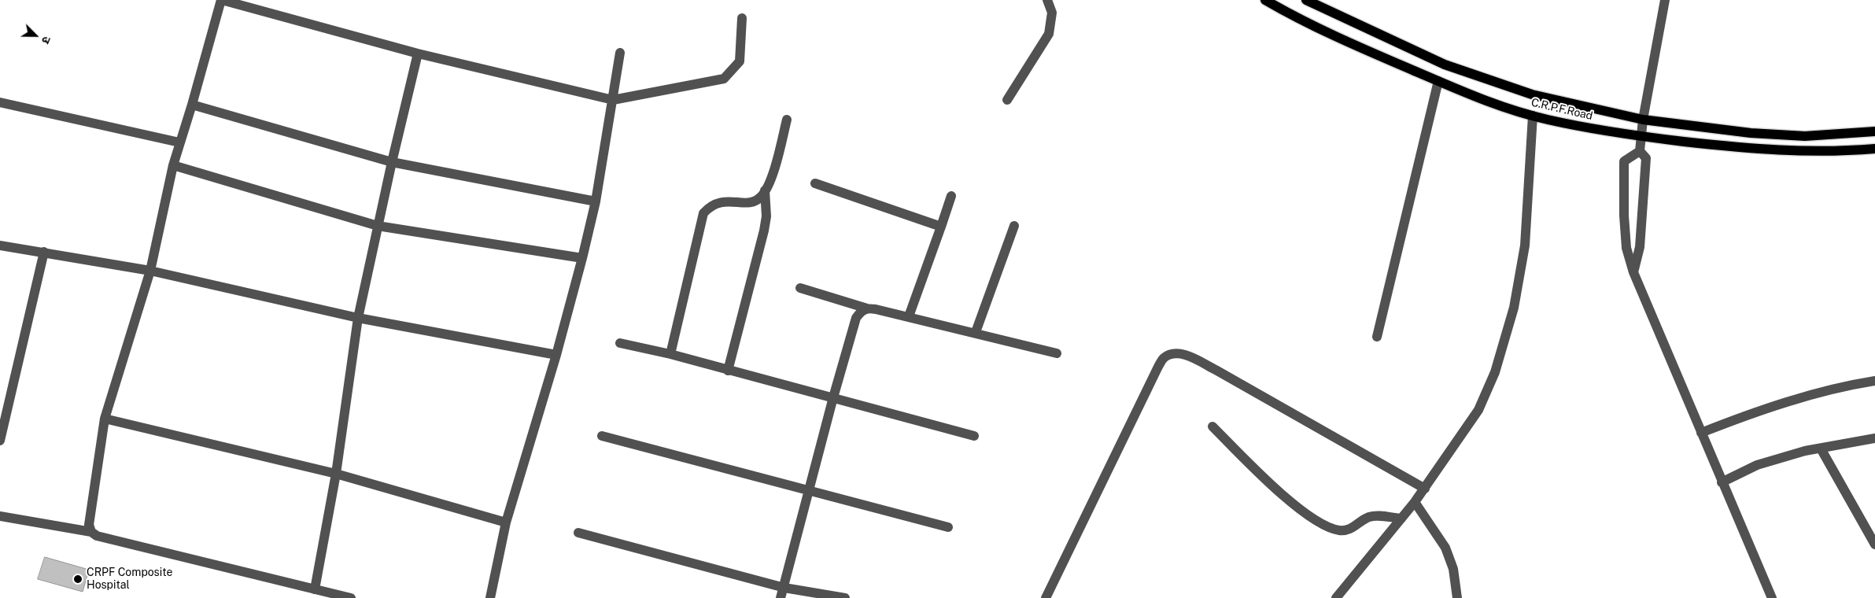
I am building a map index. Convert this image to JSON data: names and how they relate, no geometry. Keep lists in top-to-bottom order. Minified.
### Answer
{"streets":{"main road":["C.R.P.F.Road"]},"places":["CRPF Composite Hospital"],"north":"bottom right"}
